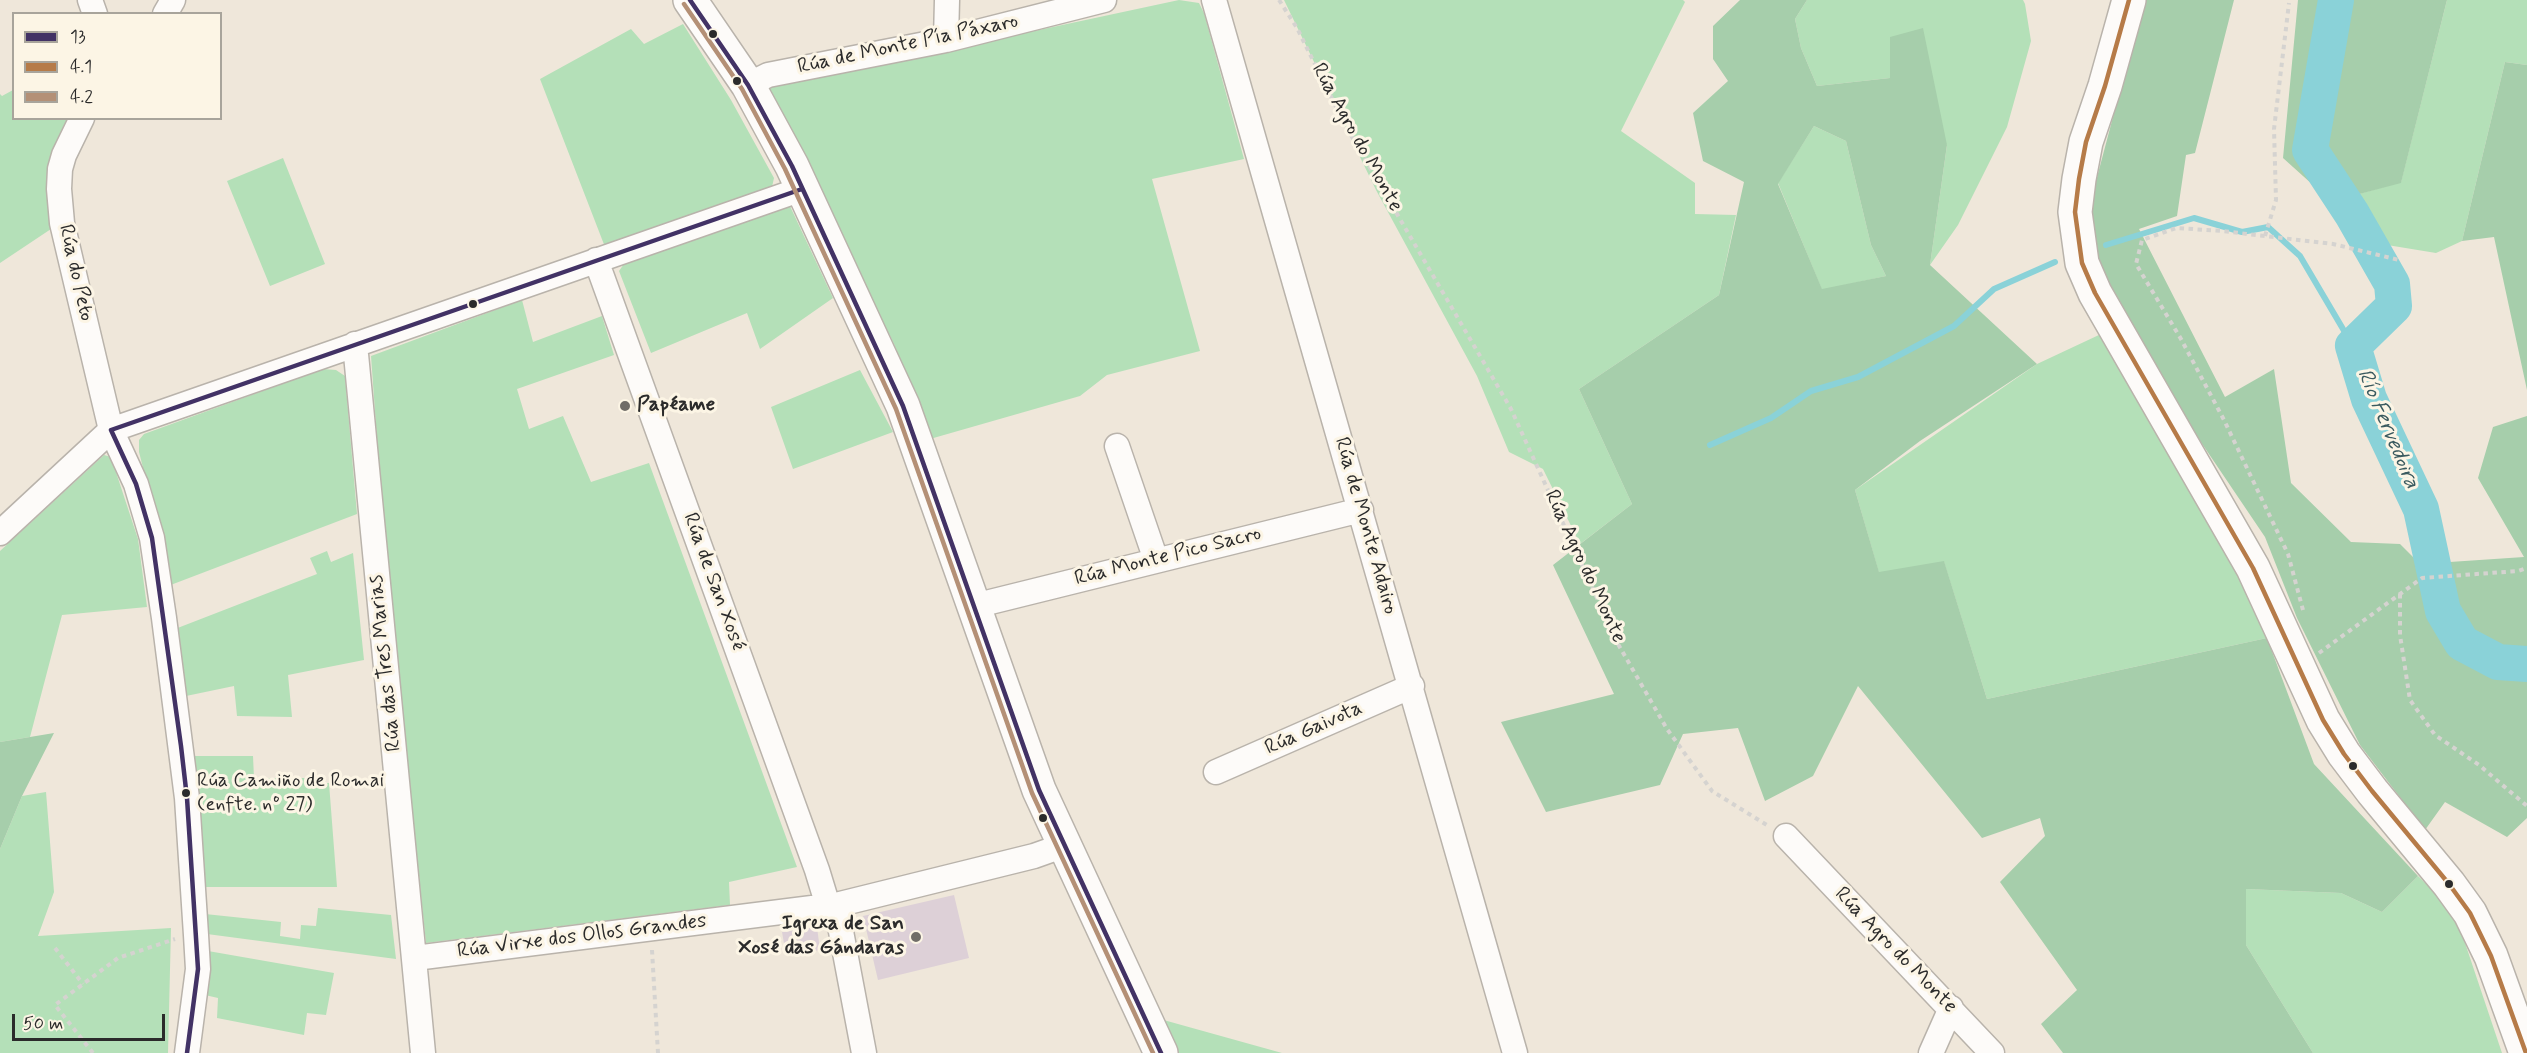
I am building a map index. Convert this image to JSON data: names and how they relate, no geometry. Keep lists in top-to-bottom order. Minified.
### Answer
{"streets":{"street":["Rúa de Monte Pía Páxaro","Rúa Agro do Monte","Rúa do Peto","Rúa de Monte Adairo","Rúa Monte Pico Sacro","Rúa de San Xosé","Rúa das Tres Marias","Rúa Gaivota","Rúa Virxe dos Ollos Grandes"]},"crossings":[["Rúa de Monte Adairo","Rúa Monte Pico Sacro"],["Rúa de Monte Adairo","Rúa Gaivota"],["Rúa de San Xosé","Rúa Virxe dos Ollos Grandes"],["Rúa das Tres Marias","Rúa Virxe dos Ollos Grandes"]],"water":["Río Fervedoira"],"places":["Papéame","Rúa Camiño de Romai (enfte. nº 27)","Igrexa de San Xosé das Gándaras"],"lines":["transit line 13","transit line 4.1","transit line 4.2"],"legend":["13","4.1","4.2"],"scale_bar":"50 m"}
